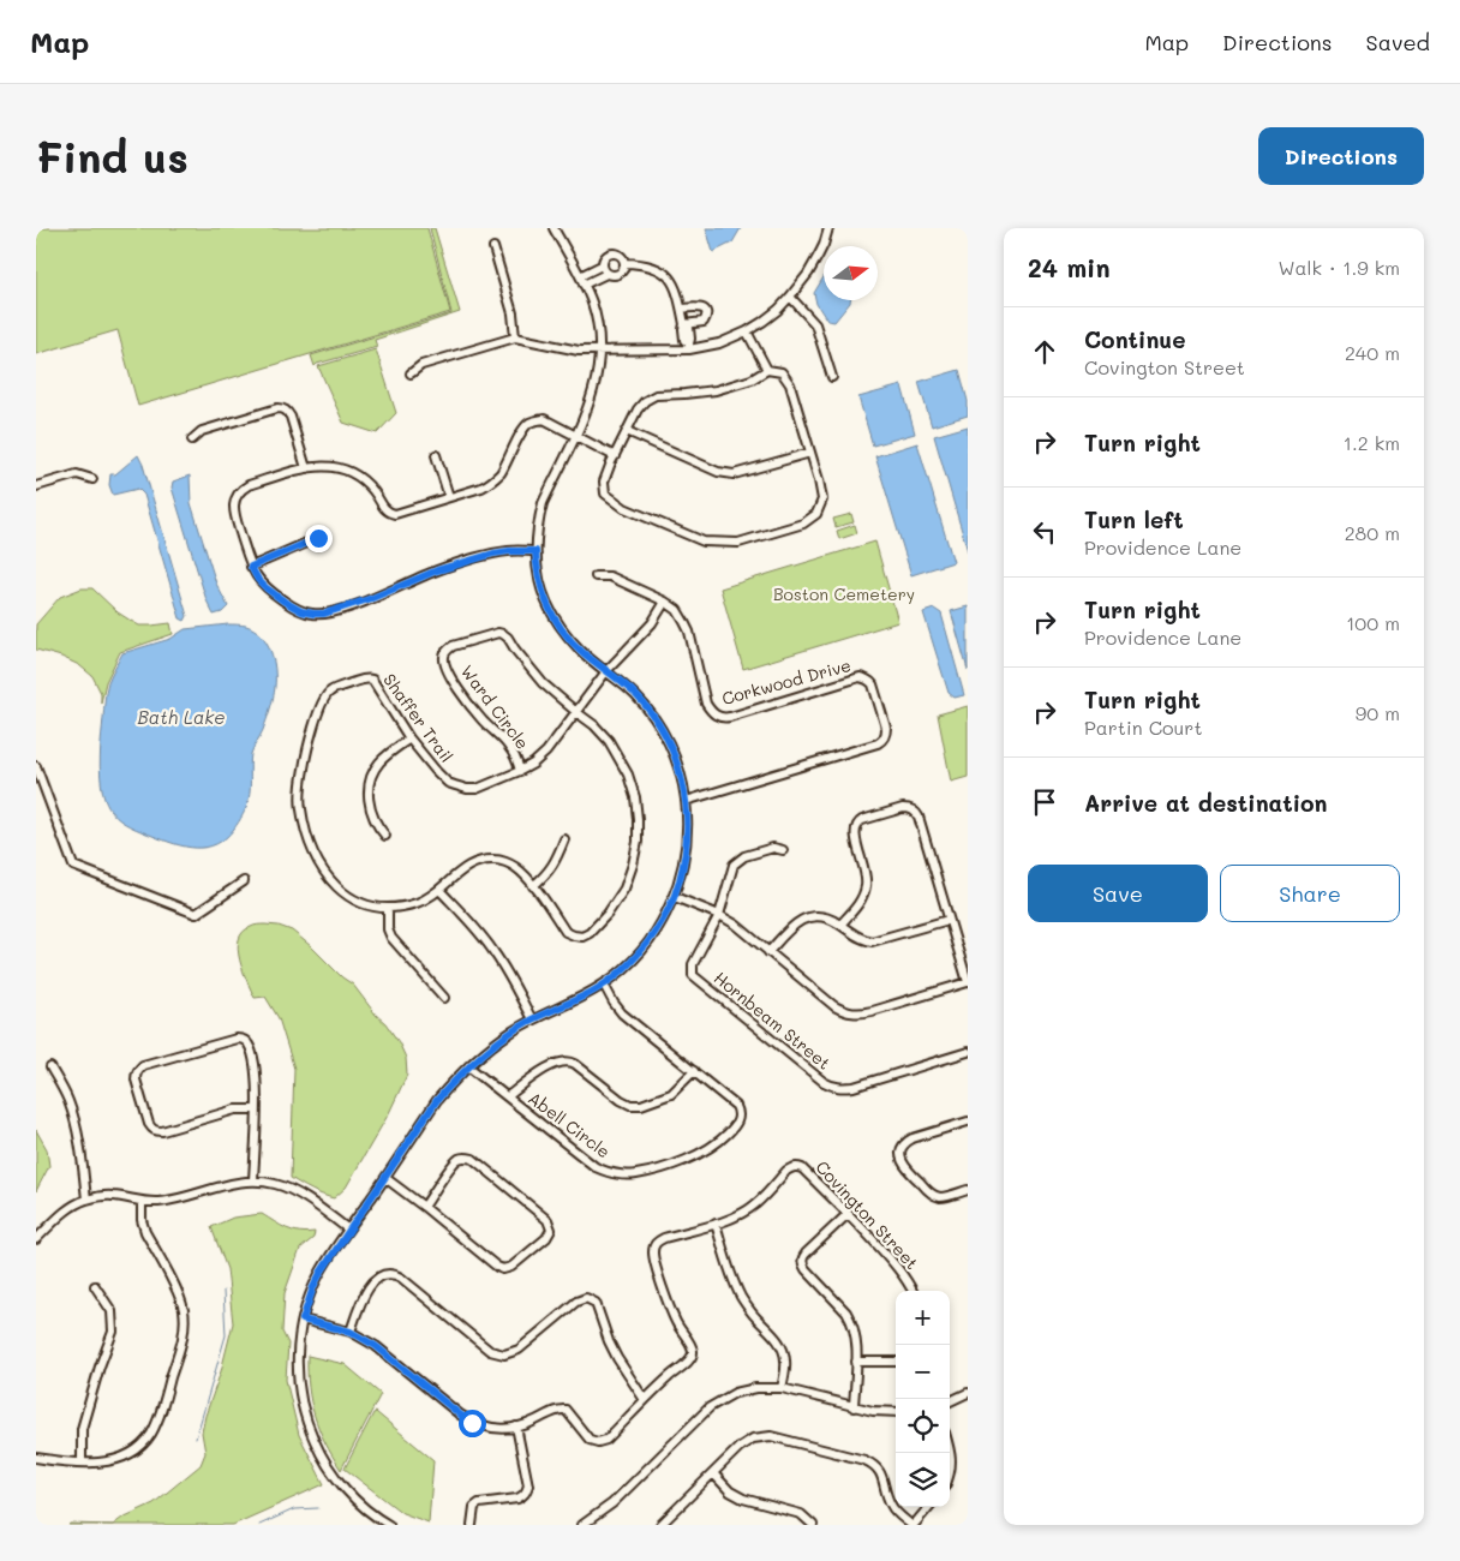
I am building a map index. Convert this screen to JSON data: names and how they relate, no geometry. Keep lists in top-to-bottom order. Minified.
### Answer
{"streets":{"street":["Corkwood Drive","Ward Circle","Shaffer Trail","Hornbeam Street","Abell Circle","Covington Street"]},"crossings":[["Corkwood Drive","Shaffer Trail"],["Ward Circle","Shaffer Trail"]],"water":["Bath Lake"],"parks":["Boston Cemetery"],"north":"right","page":{"header":"Map","nav":["Map","Directions","Saved"],"buttons":["Directions",["Save","Share"]],"title":"Find us","heading":["24 min","Walk · 1.9 km"],"list":[["Continue","Covington Street","240 m"],["Turn right","1.2 km"],["Turn left","Providence Lane","280 m"],["Turn right","Providence Lane","100 m"],["Turn right","Partin Court","90 m"],"Arrive at destination"],"map_buttons":["+","−"]}}
